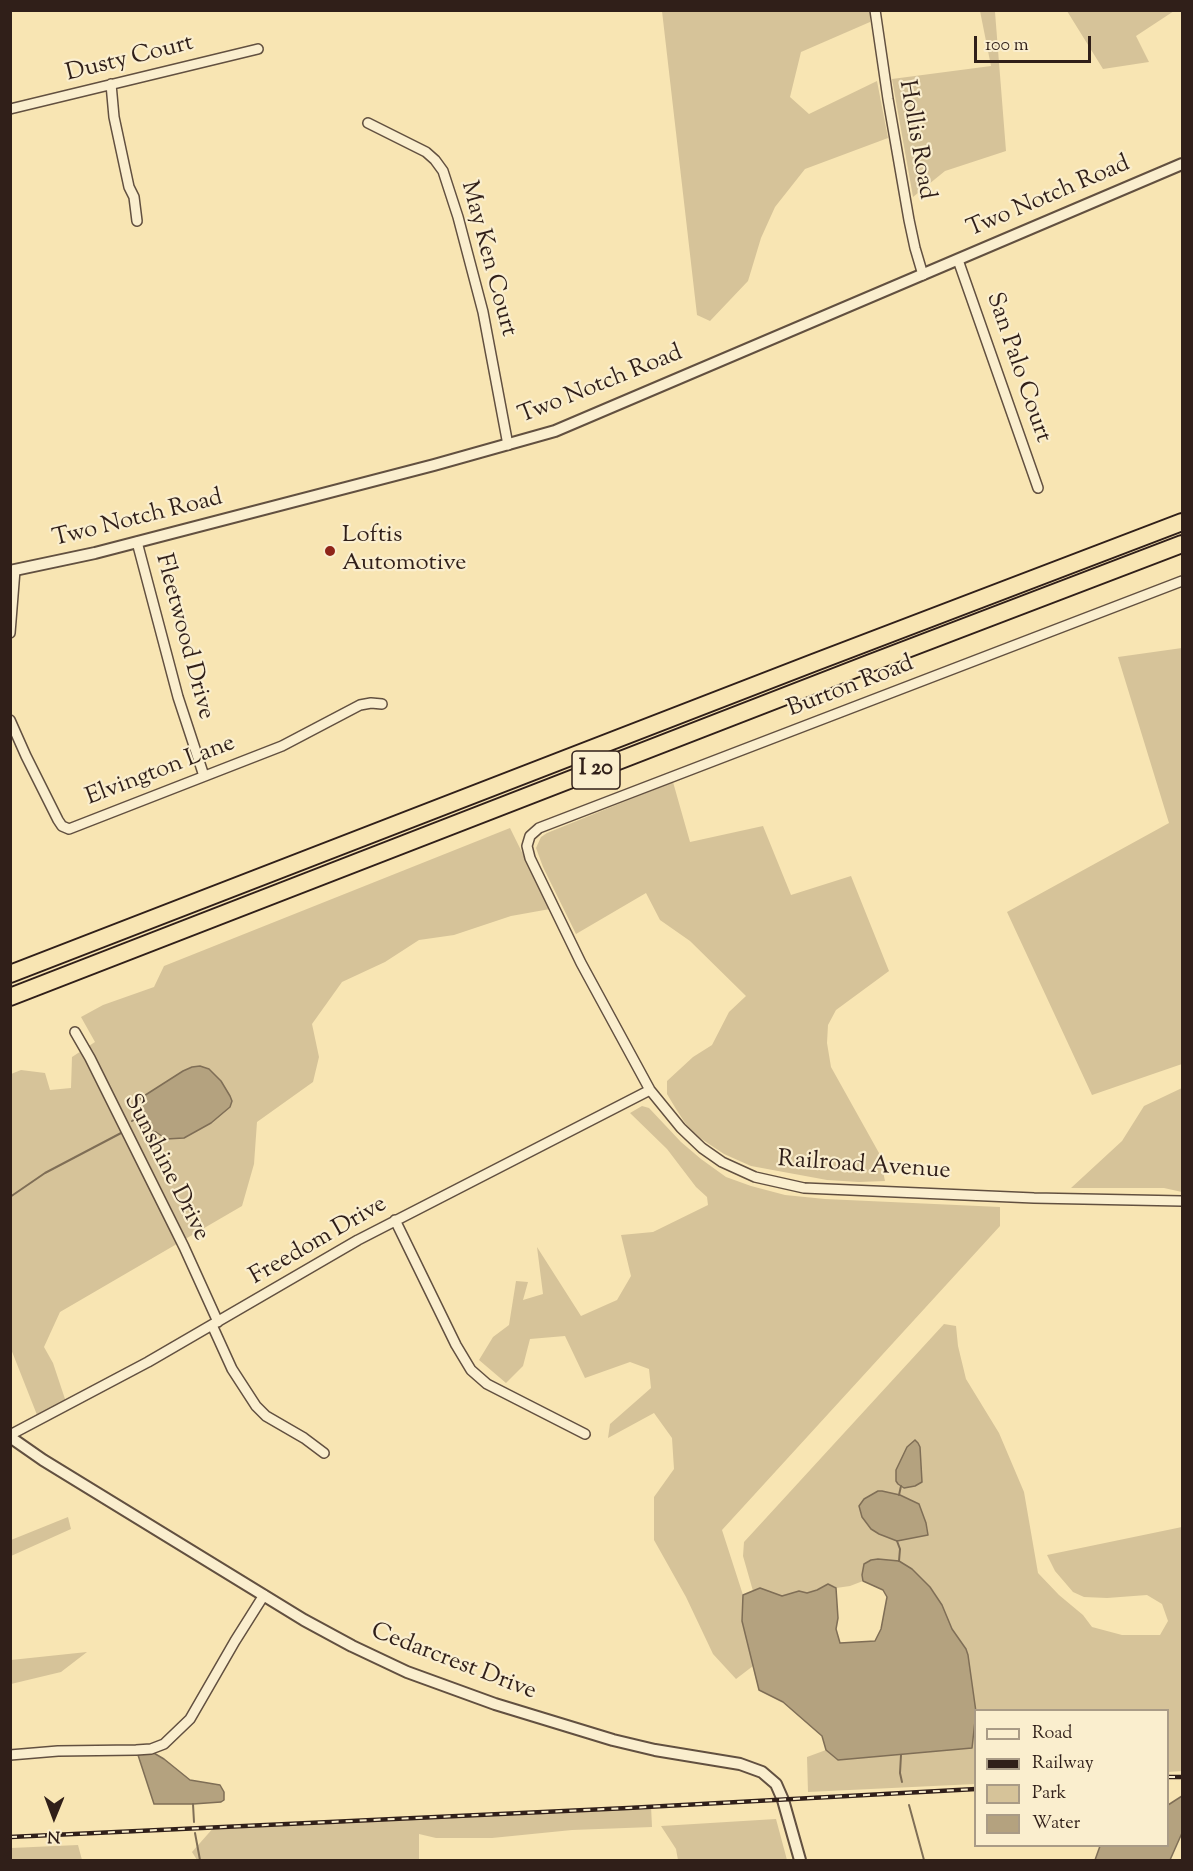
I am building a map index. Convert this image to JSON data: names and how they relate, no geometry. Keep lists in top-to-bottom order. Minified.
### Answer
{"streets":{"highway":["I 20"],"street":["Dusty Court","Hollis Road","Two Notch Road","May Ken Court","San Palo Court","Fleetwood Drive","Burton Road","Elvington Lane","Railroad Avenue","Sunshine Drive","Freedom Drive","Cedarcrest Drive"]},"crossings":[["Hollis Road","Two Notch Road"],["Two Notch Road","May Ken Court"],["Two Notch Road","San Palo Court"],["Two Notch Road","Fleetwood Drive"],["Fleetwood Drive","Elvington Lane"],["Burton Road","Railroad Avenue"],["Railroad Avenue","Freedom Drive"],["Sunshine Drive","Freedom Drive"],["Freedom Drive","Cedarcrest Drive"]],"places":["Loftis Automotive"],"legend":["Road","Railway","Park","Water"],"scale_bar":"100 m","north":"bottom"}
